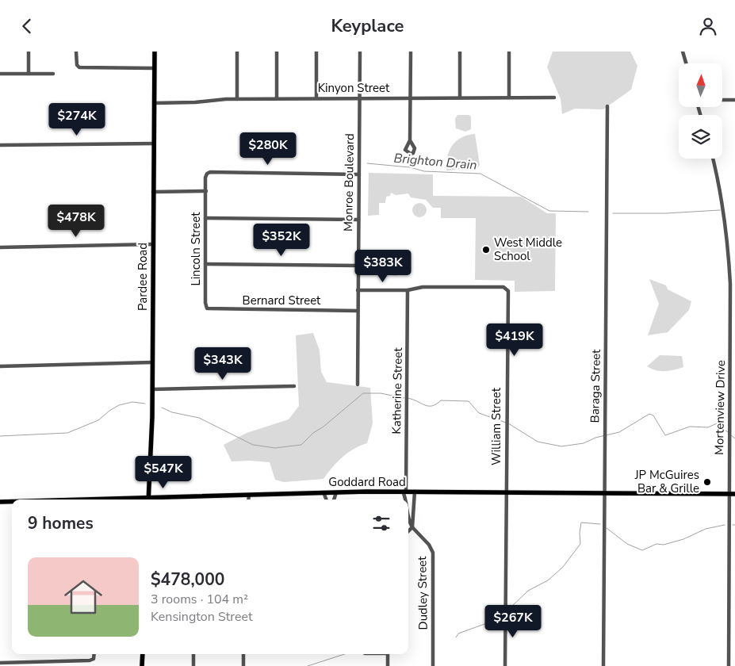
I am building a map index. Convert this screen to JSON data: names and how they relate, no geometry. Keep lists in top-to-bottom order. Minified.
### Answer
{"streets":{"main road":["Pardee Road","Goddard Road"],"street":["Kinyon Street","Monroe Boulevard","Lincoln Street","Bernard Street","Baraga Street","Katherine Street","Mortenview Drive","William Street","Dudley Street"]},"crossings":[["Kinyon Street","Monroe Boulevard"],["Kinyon Street","Pardee Road"],["Monroe Boulevard","Lincoln Street"],["Monroe Boulevard","Bernard Street"],["Lincoln Street","Bernard Street"],["Baraga Street","Goddard Road"],["Katherine Street","William Street"],["Katherine Street","Goddard Road"],["Katherine Street","Dudley Street"],["Mortenview Drive","Goddard Road"],["William Street","Goddard Road"]],"water":["Brighton Drain"],"places":["West Middle School","JP McGuires Bar & Grille"],"north":"top","page":{"header":"Keyplace","price":["$274K","$280K","$478K","$352K","$383K","$419K","$343K","$547K","$267K"],"heading":"9 homes","list":[{"name":"$478,000","note":"3 rooms · 104 m² · Kensington Street"}]}}
